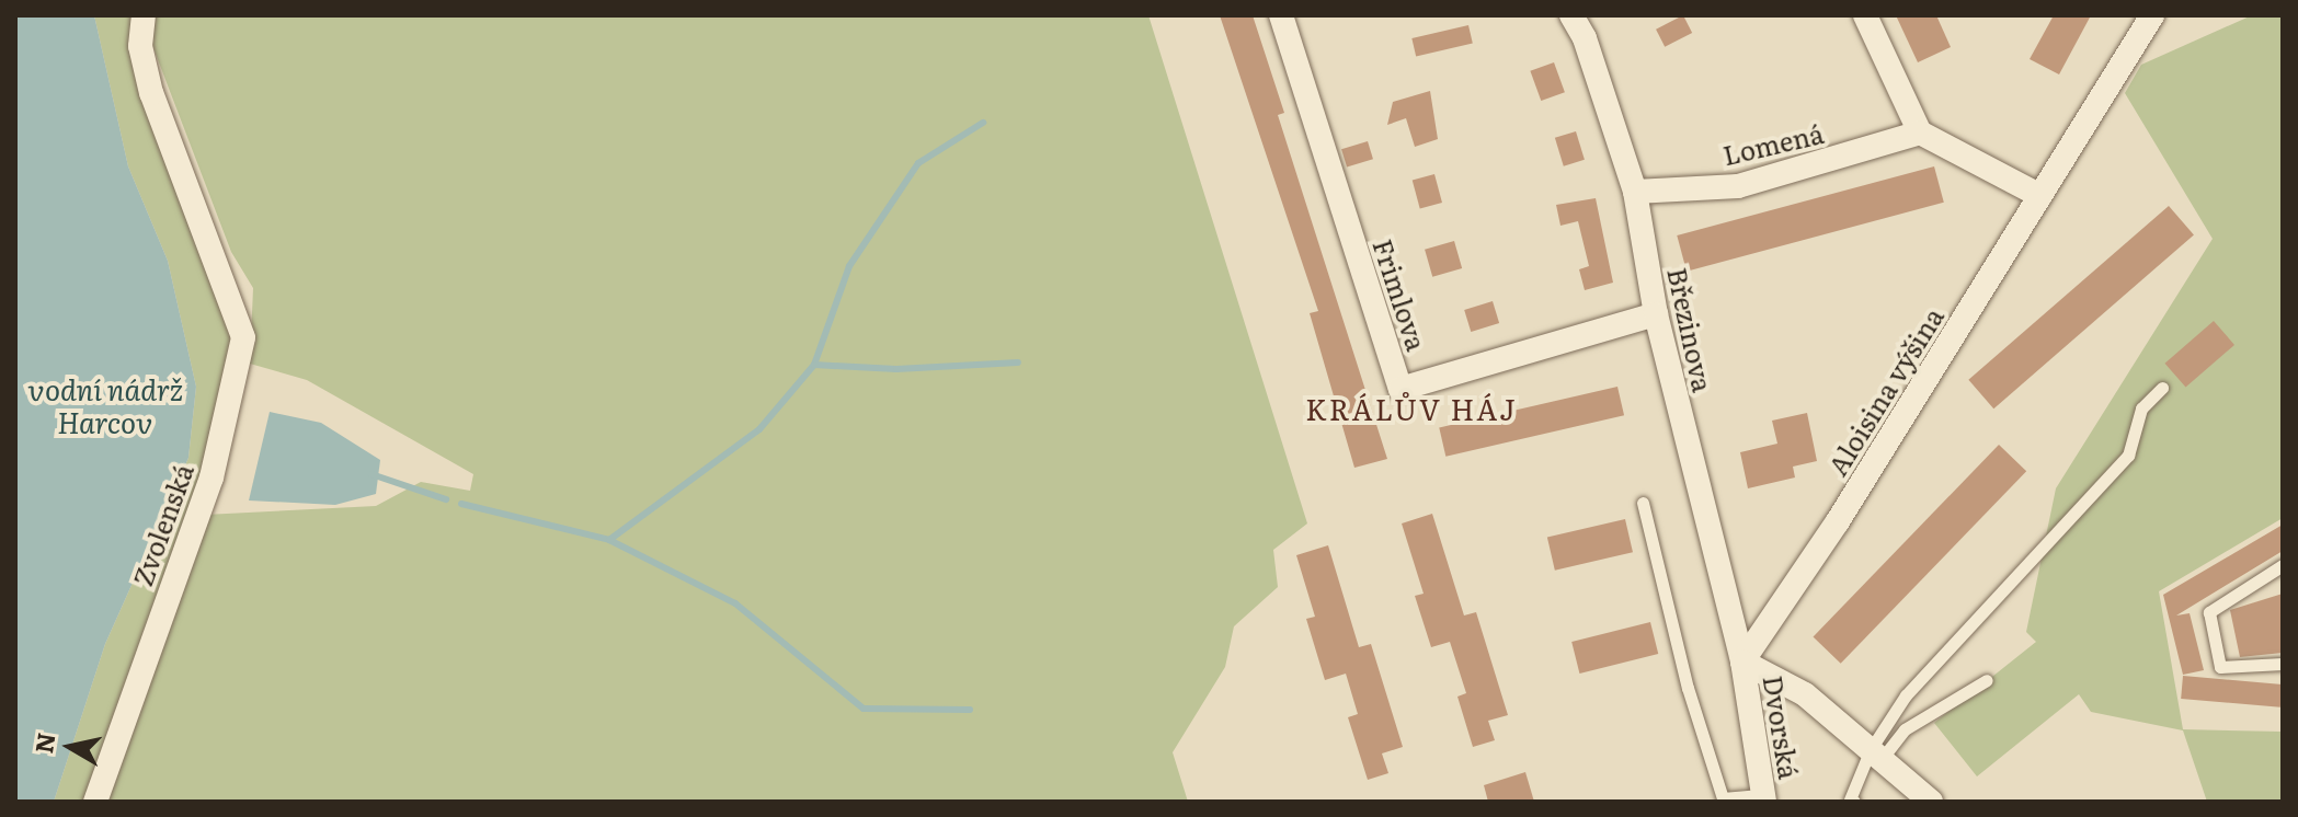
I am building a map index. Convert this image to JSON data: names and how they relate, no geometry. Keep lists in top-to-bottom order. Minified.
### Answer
{"streets":{"street":["Lomená","Frimlova","Březinova","Aloisina výšina","Zvolenská","Dvorská"]},"crossings":[["Lomená","Březinova"],["Frimlova","Březinova"],["Březinova","Aloisina výšina"],["Březinova","Dvorská"],["Aloisina výšina","Dvorská"]],"districts":["KRÁLŮV HÁJ"],"water":["vodní nádrž Harcov"],"north":"left"}
